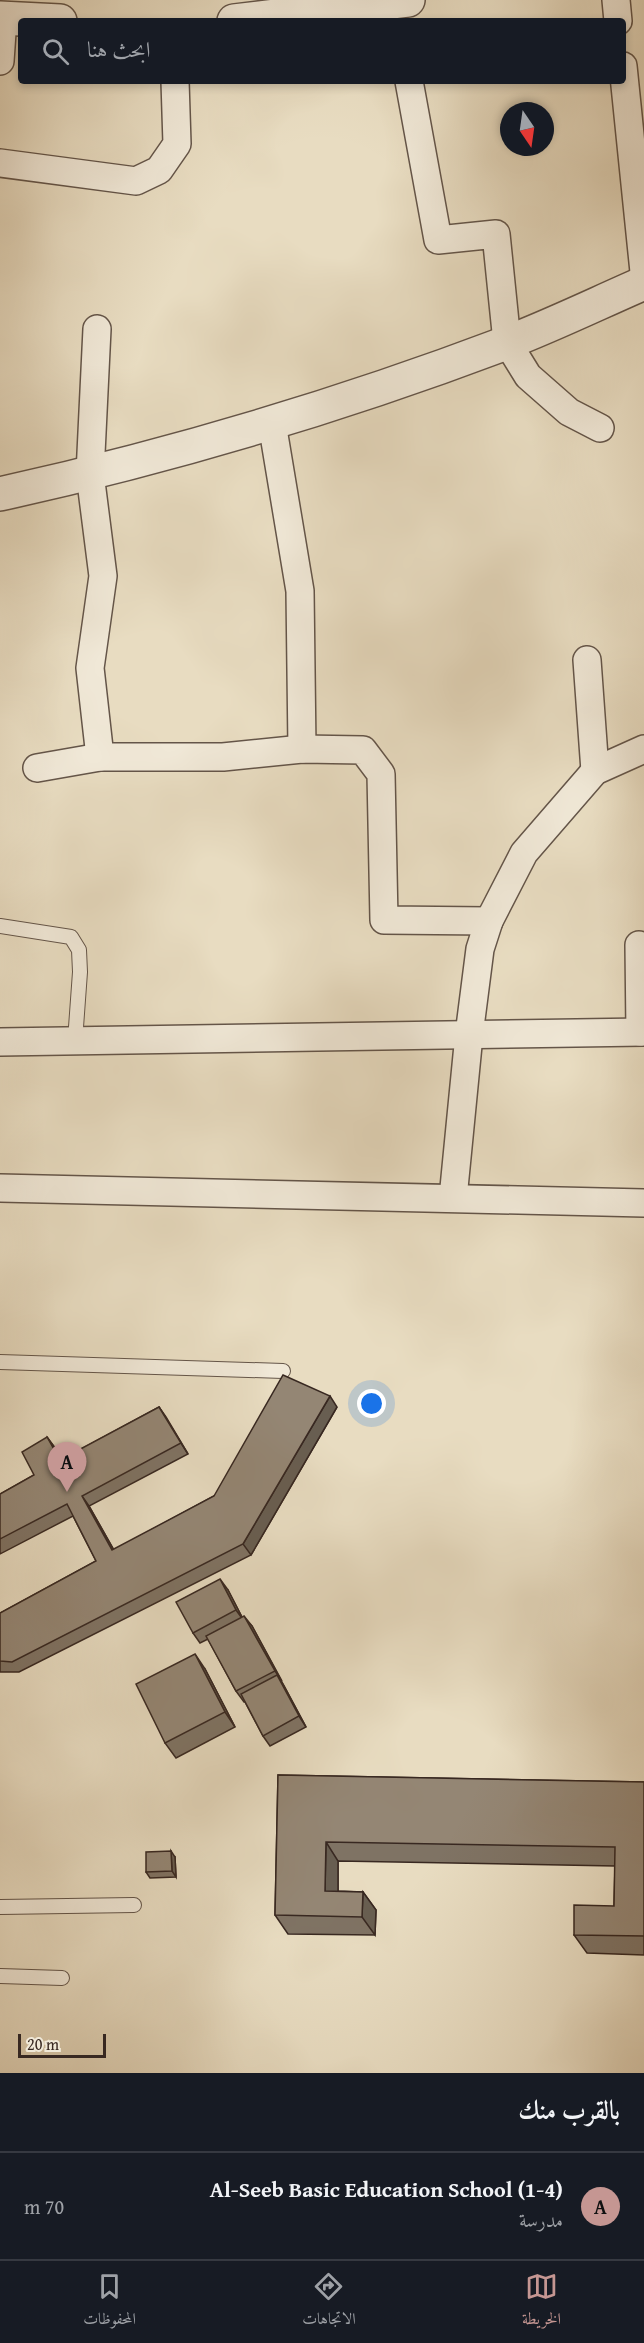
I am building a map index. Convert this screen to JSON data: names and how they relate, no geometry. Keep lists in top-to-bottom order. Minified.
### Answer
{"scale_bar":"20 m","north":"bottom","page":{"search":"ابحث هنا","pins":"A","scale":"20 m","heading":"بالقرب منك","list":[{"mark":"A","name":"Al-Seeb Basic Education School (1-4)","note":"مدرسة","value":"70 m"}],"nav":["الخريطة","الاتجاهات","المحفوظات"]}}
